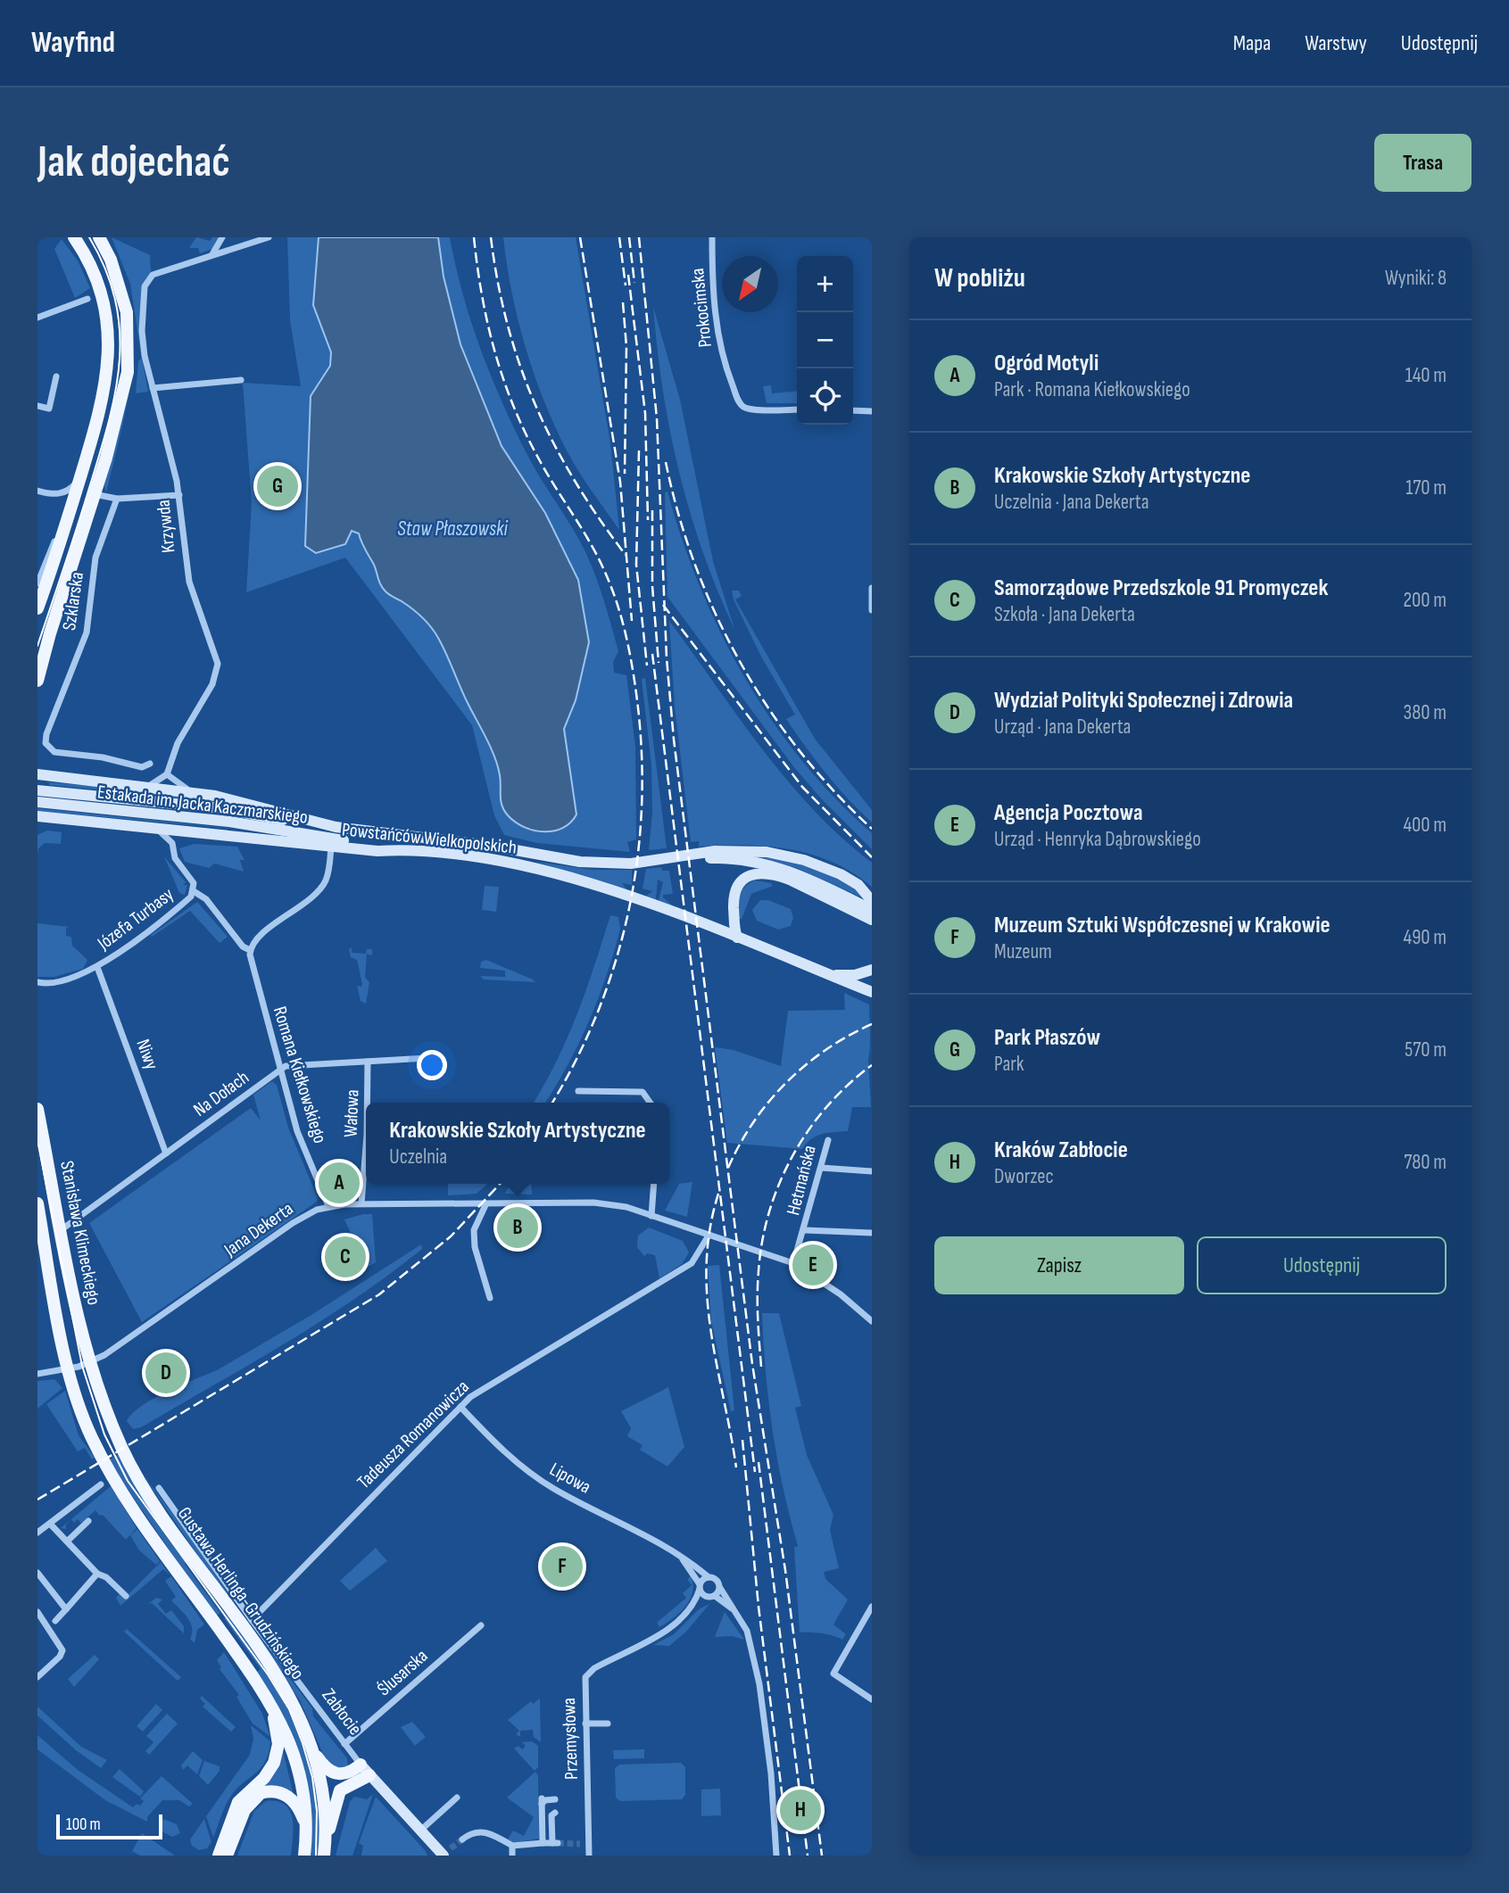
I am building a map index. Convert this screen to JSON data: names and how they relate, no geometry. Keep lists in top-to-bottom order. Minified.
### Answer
{"streets":{"main road":["Estakada im. Jacka Kaczmarskiego","Powstańców Wielkopolskich","Stanisława Klimeckiego","Gustawa Herlinga-Grudzińskiego","Zabłocie"],"street":["Prokocimska","Krzywda","Szklarska","Józefa Turbasy","Niwy","Romana Kiełkowskiego","Na Dołach","Wałowa","Hetmańska","Jana Dekerta","Tadeusza Romanowicza","Lipowa","Ślusarska","Przemysłowa"]},"crossings":[["Estakada im. Jacka Kaczmarskiego","Powstańców Wielkopolskich"],["Powstańców Wielkopolskich","Józefa Turbasy"],["Józefa Turbasy","Niwy"],["Niwy","Na Dołach"],["Romana Kiełkowskiego","Na Dołach"],["Romana Kiełkowskiego","Jana Dekerta"],["Na Dołach","Wałowa"],["Na Dołach","Stanisława Klimeckiego"],["Wałowa","Jana Dekerta"],["Hetmańska","Jana Dekerta"],["Jana Dekerta","Stanisława Klimeckiego"],["Jana Dekerta","Tadeusza Romanowicza"],["Jana Dekerta","Gustawa Herlinga-Grudzińskiego"],["Stanisława Klimeckiego","Gustawa Herlinga-Grudzińskiego"],["Tadeusza Romanowicza","Lipowa"],["Tadeusza Romanowicza","Zabłocie"],["Lipowa","Przemysłowa"],["Ślusarska","Zabłocie"]],"water":["Staw Płaszowski"],"scale_bar":"100 m","north":"bottom left","page":{"header":"Wayfind","nav":["Mapa","Warstwy","Udostępnij"],"buttons":["Trasa",["Zapisz","Udostępnij"]],"title":"Jak dojechać","heading":["W pobliżu","Wyniki: 8"],"map_buttons":["+","−"],"list":[{"mark":"A","name":"Ogród Motyli","note":"Park · Romana Kiełkowskiego","value":"140 m"},{"mark":"B","name":"Krakowskie Szkoły Artystyczne","note":"Uczelnia · Jana Dekerta","value":"170 m"},{"mark":"C","name":"Samorządowe Przedszkole 91 Promyczek","note":"Szkoła · Jana Dekerta","value":"200 m"},{"mark":"D","name":"Wydział Polityki Społecznej i Zdrowia","note":"Urząd · Jana Dekerta","value":"380 m"},{"mark":"E","name":"Agencja Pocztowa","note":"Urząd · Henryka Dąbrowskiego","value":"400 m"},{"mark":"F","name":"Muzeum Sztuki Współczesnej w Krakowie","note":"Muzeum","value":"490 m"},{"mark":"G","name":"Park Płaszów","note":"Park","value":"570 m"},{"mark":"H","name":"Kraków Zabłocie","note":"Dworzec","value":"780 m"}],"pins":["G","A","B","C","E","D","F","H"],"popup":["Krakowskie Szkoły Artystyczne","Uczelnia"],"scale":"100 m"}}
